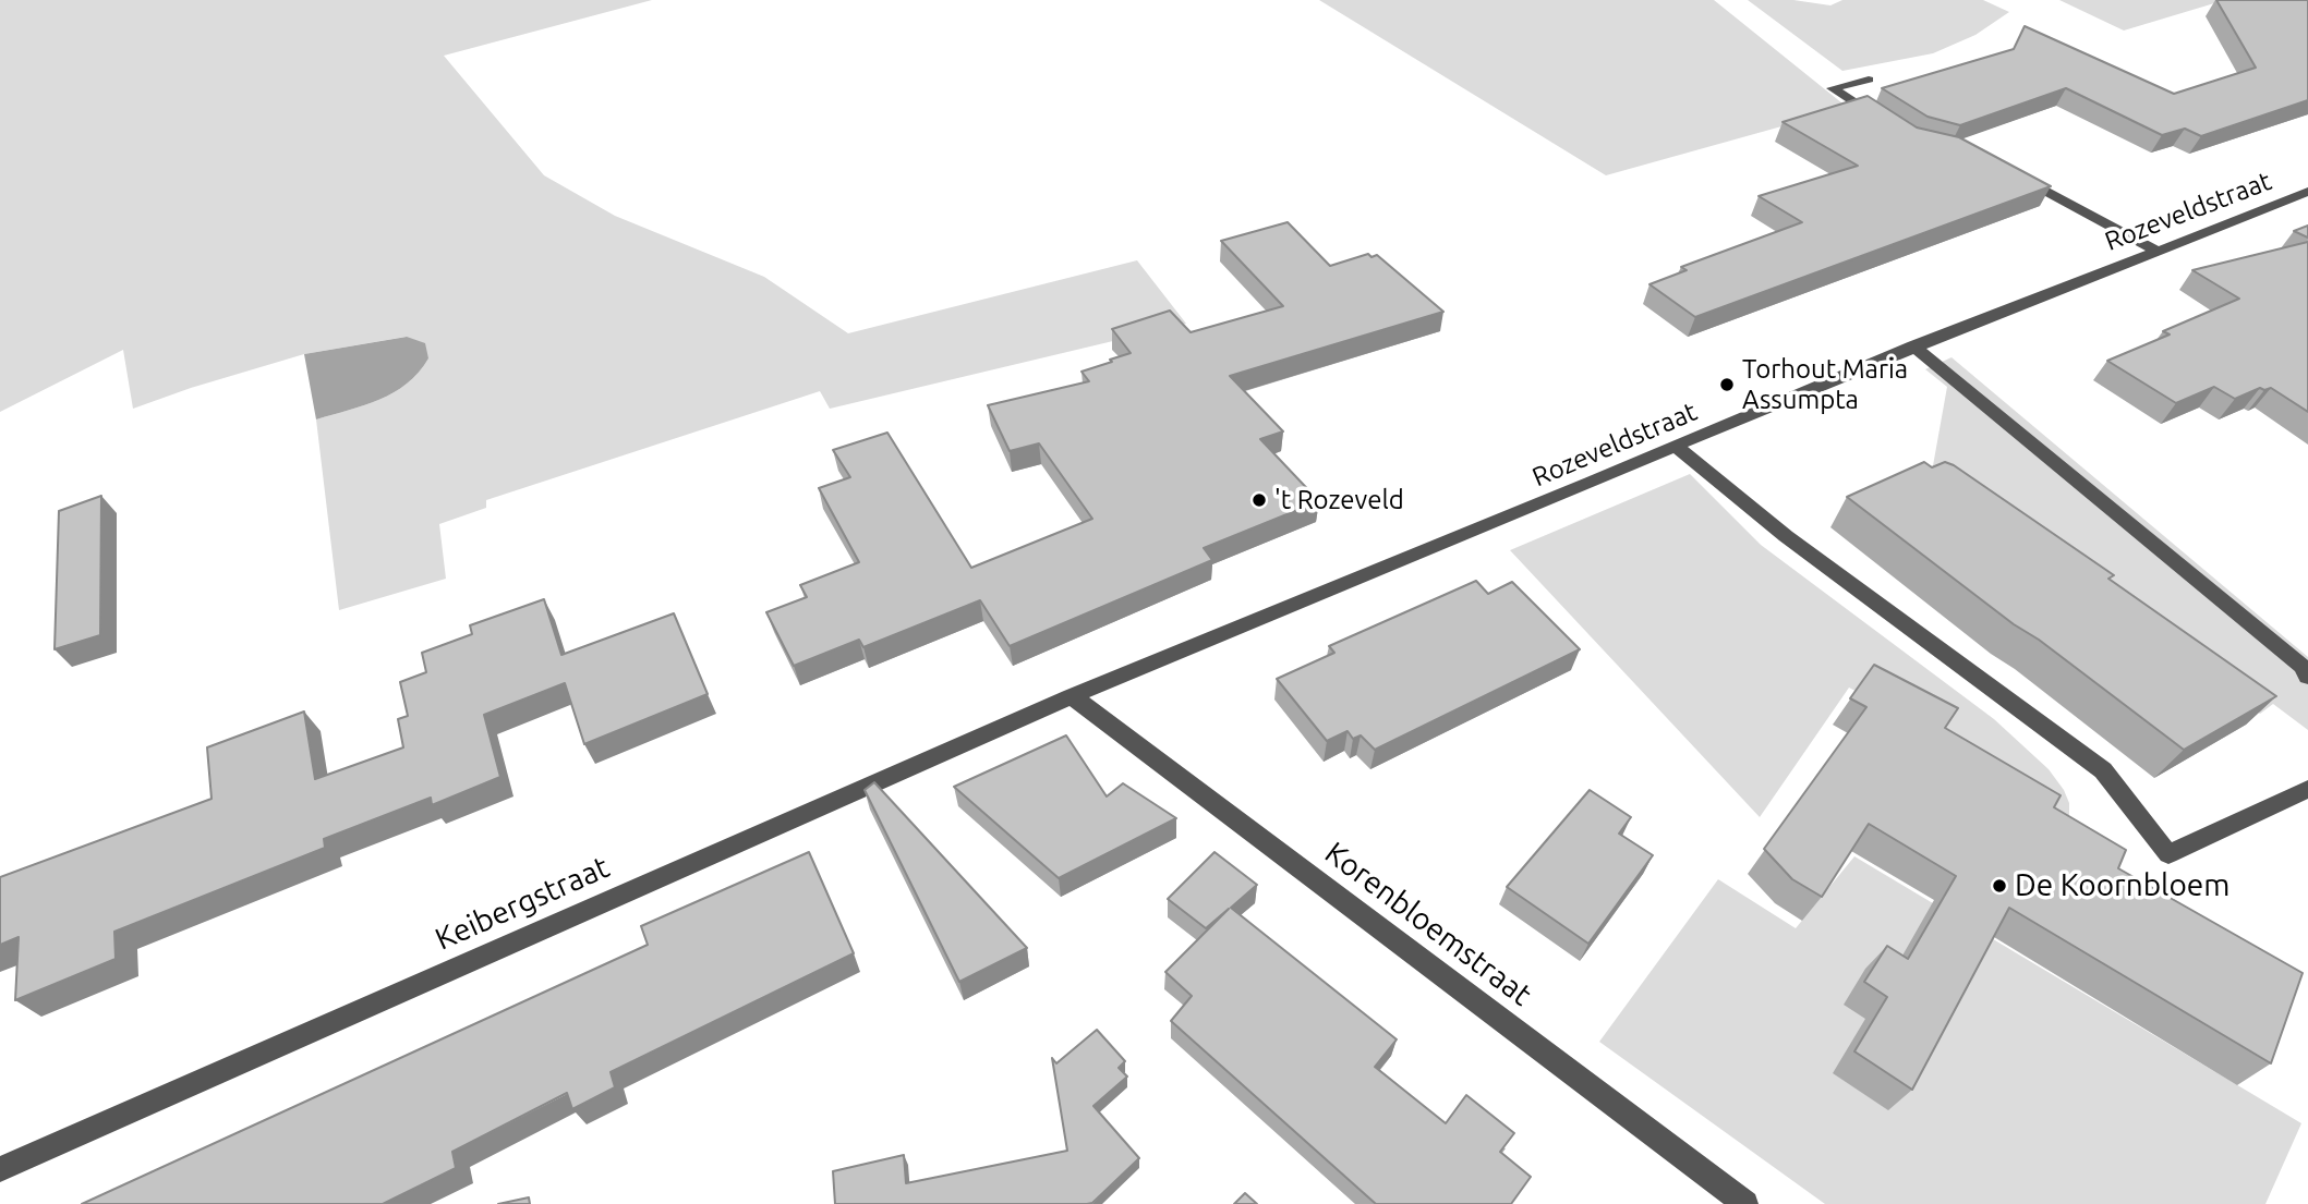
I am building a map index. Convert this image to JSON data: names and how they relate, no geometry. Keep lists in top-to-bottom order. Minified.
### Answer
{"streets":{"street":["Rozeveldstraat","Keibergstraat","Korenbloemstraat"]},"crossings":[["Rozeveldstraat","Keibergstraat"],["Rozeveldstraat","Korenbloemstraat"],["Keibergstraat","Korenbloemstraat"]],"places":["Torhout Maria Assumpta","'t Rozeveld","De Koornbloem"]}
